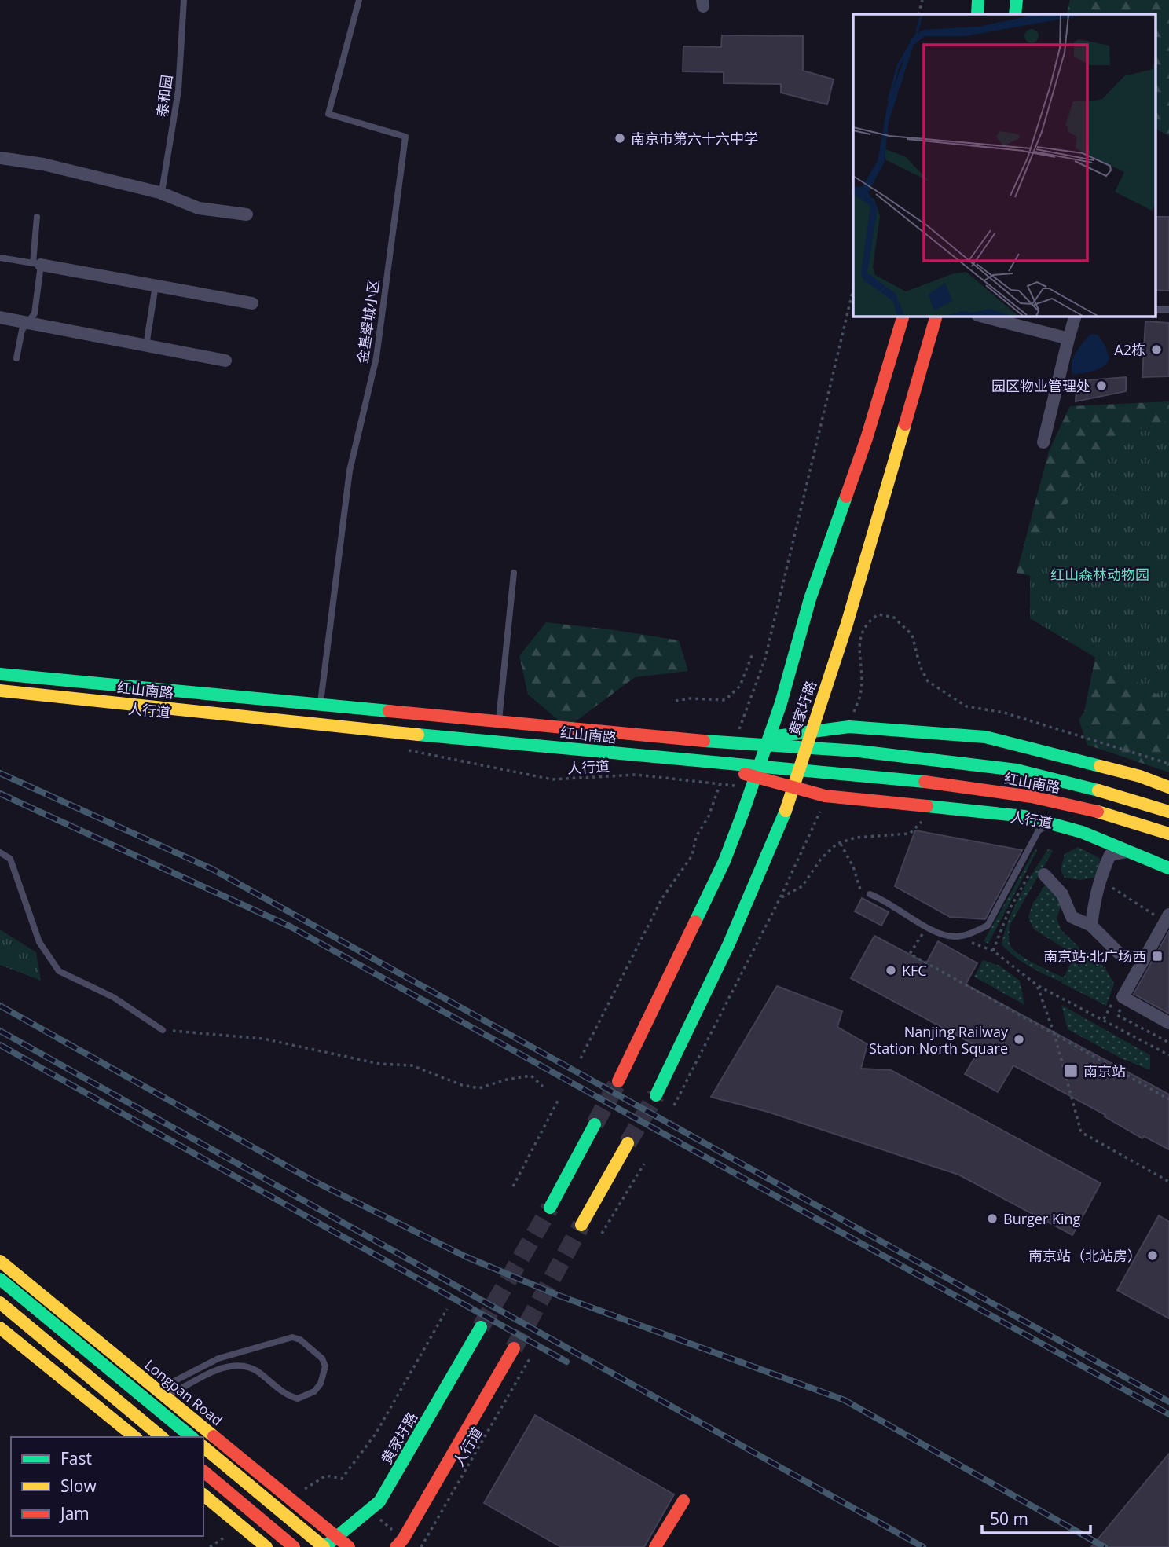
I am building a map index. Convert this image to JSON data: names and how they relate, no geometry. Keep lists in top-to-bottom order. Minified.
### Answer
{"streets":{"main road":["红山南路","黄家圩路","Longpan Road"],"lane":["泰和园","金基翠城小区"],"path":["人行道"]},"crossings":[["金基翠城小区","红山南路"],["红山南路","黄家圩路"],["红山南路","人行道"],["黄家圩路","人行道"],["黄家圩路","Longpan Road"]],"parks":["红山森林动物园"],"places":{"other":["南京市第六十六中学","A2栋","园区物业管理处","KFC","Nanjing Railway Station North Square","Burger King","南京站（北站房）"],"transit":["南京站·北广场西","南京站"]},"legend":["Fast","Slow","Jam"],"scale_bar":"50 m"}
